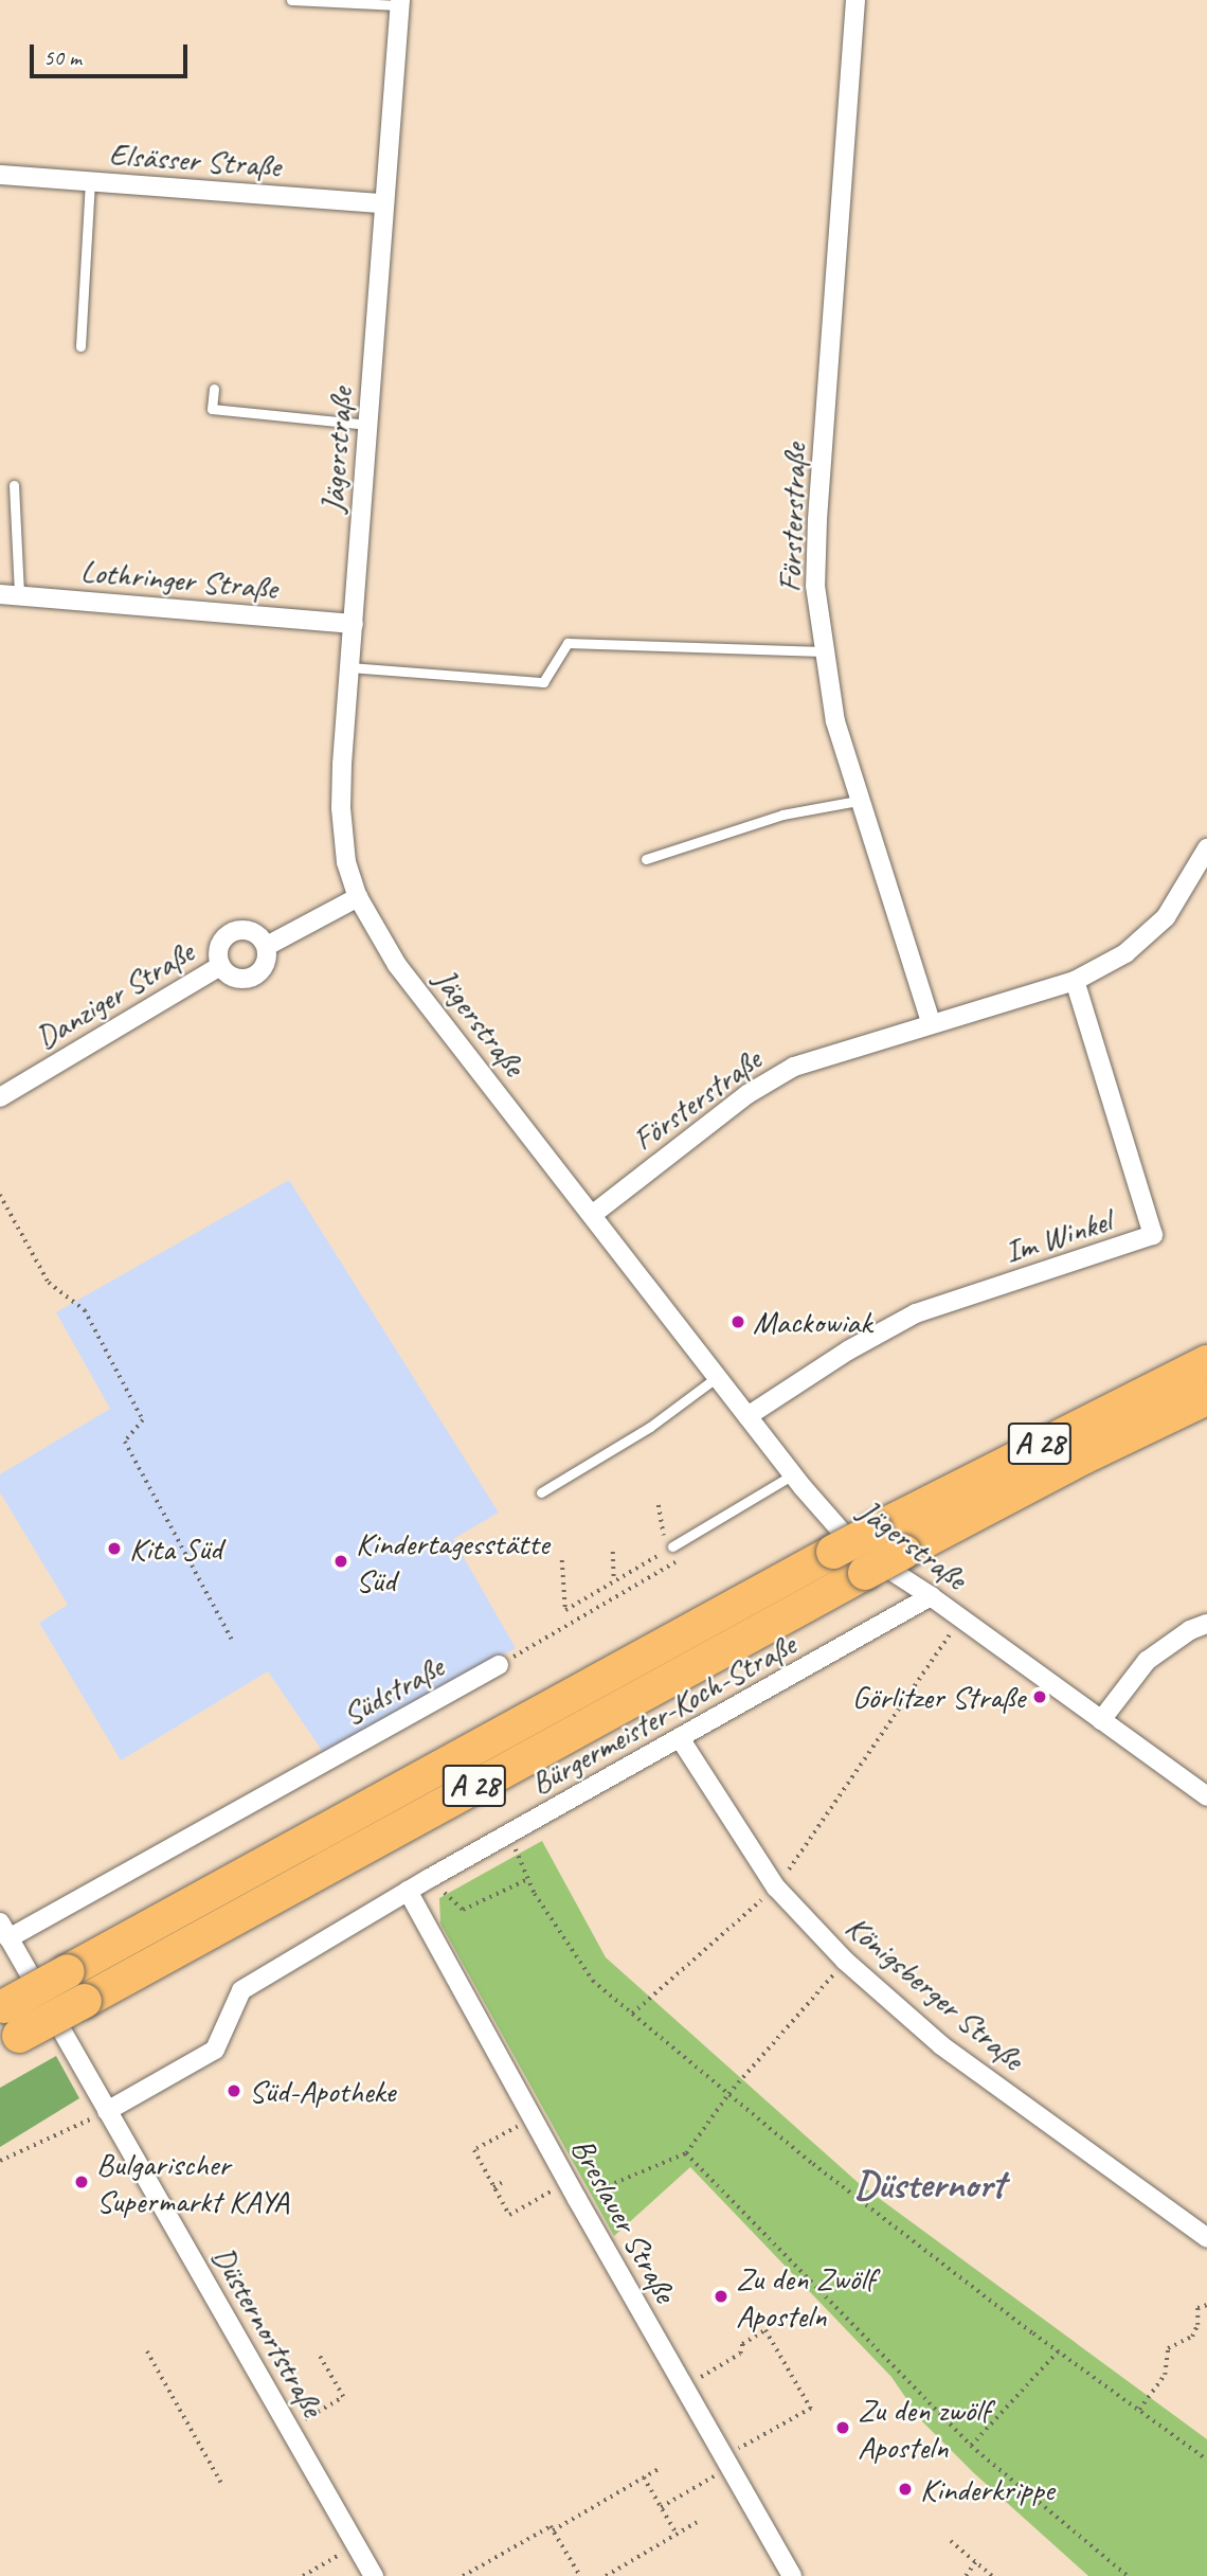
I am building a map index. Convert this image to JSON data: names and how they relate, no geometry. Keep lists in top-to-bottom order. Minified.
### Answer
{"streets":{"highway":["A 28"],"street":["Elsässer Straße","Jägerstraße","Försterstraße","Lothringer Straße","Danziger Straße","Im Winkel","Südstraße","Bürgermeister-Koch-Straße","Königsberger Straße","Breslauer Straße","Düsternortstraße"]},"crossings":[["Elsässer Straße","Jägerstraße"],["Jägerstraße","Försterstraße"],["Jägerstraße","Lothringer Straße"],["Jägerstraße","Im Winkel"],["Jägerstraße","Bürgermeister-Koch-Straße"],["Försterstraße","Im Winkel"],["Südstraße","Düsternortstraße"],["Bürgermeister-Koch-Straße","Königsberger Straße"],["Bürgermeister-Koch-Straße","Breslauer Straße"],["Bürgermeister-Koch-Straße","Düsternortstraße"]],"districts":["Düsternort"],"places":["Mackowiak","Kita Süd","Kindertagesstätte Süd","Görlitzer Straße","Süd-Apotheke","Bulgarischer Supermarkt KAYA","Zu den Zwölf Aposteln","Zu den zwölf Aposteln","Kinderkrippe"],"scale_bar":"50 m"}
